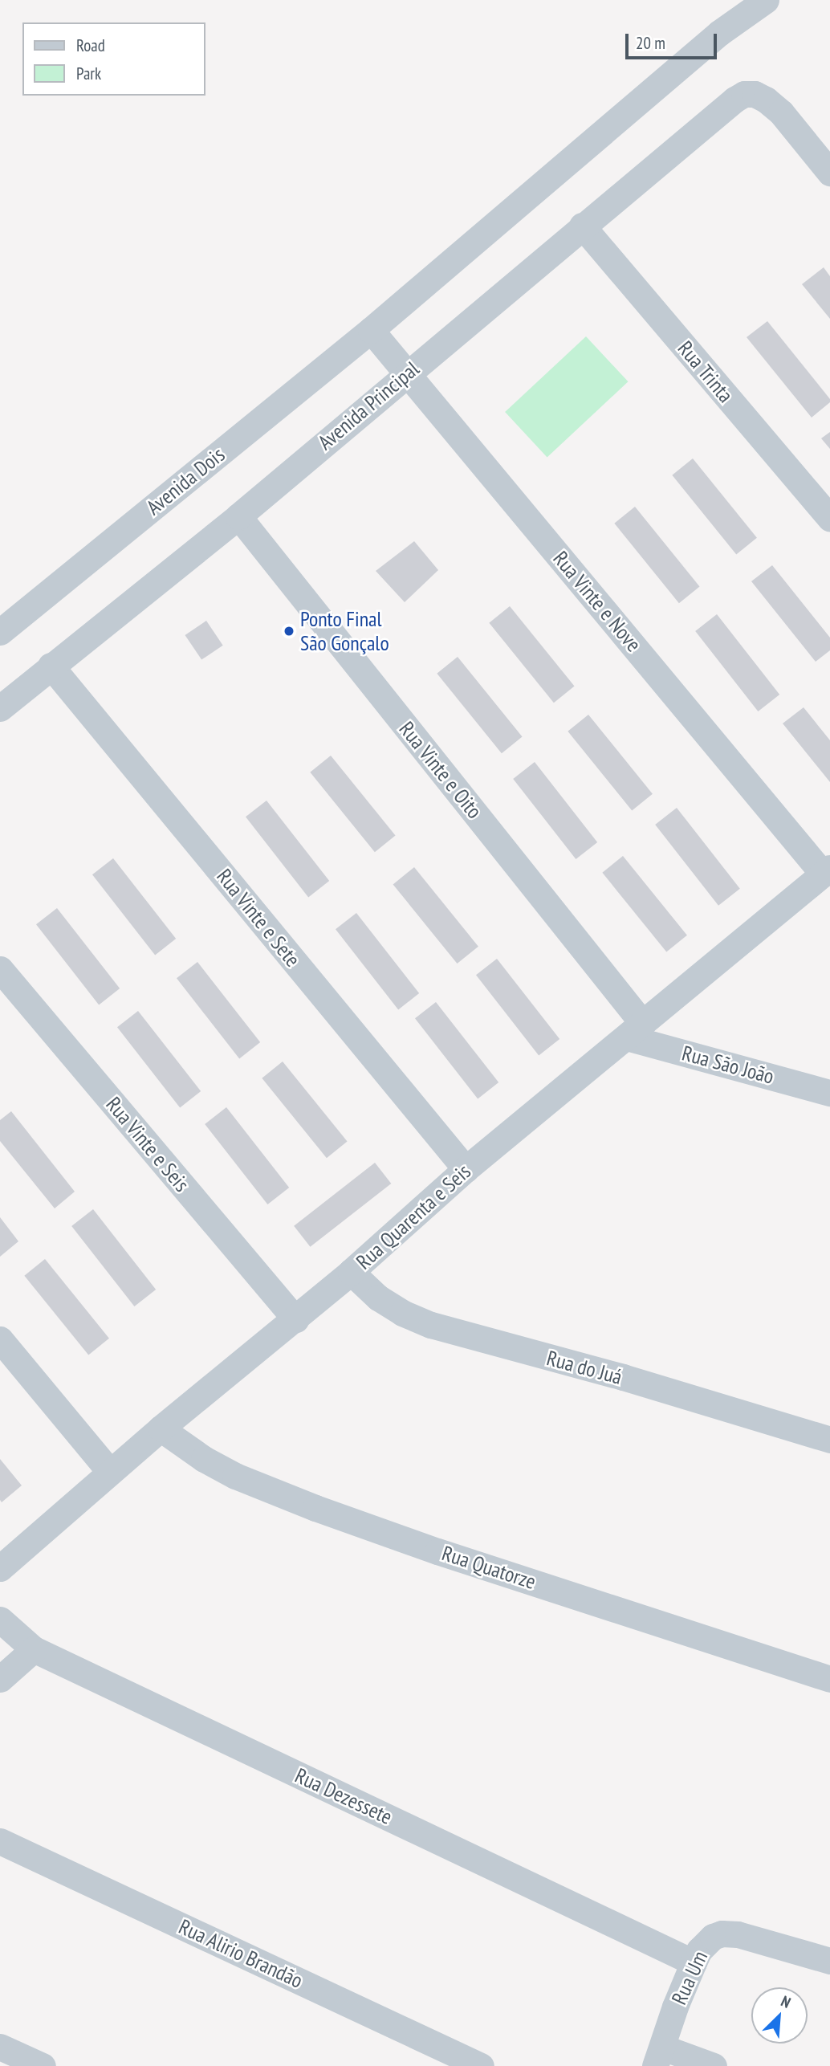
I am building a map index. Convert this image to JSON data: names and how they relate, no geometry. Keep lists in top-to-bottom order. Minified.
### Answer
{"streets":{"street":["Rua Trinta","Avenida Principal","Avenida Dois","Rua Vinte e Nove","Rua Vinte e Oito","Rua Vinte e Sete","Rua São João","Rua Vinte e Seis","Rua Quarenta e Seis","Rua do Juá","Rua Quatorze","Rua Dezessete","Rua Alirio Brandão","Rua Um"]},"crossings":[["Rua Trinta","Avenida Principal"],["Avenida Principal","Rua Vinte e Nove"],["Avenida Principal","Rua Vinte e Oito"],["Avenida Principal","Rua Vinte e Sete"],["Avenida Dois","Rua Vinte e Nove"],["Rua Vinte e Nove","Rua Quarenta e Seis"],["Rua Vinte e Oito","Rua São João"],["Rua Vinte e Oito","Rua Quarenta e Seis"],["Rua Vinte e Sete","Rua Quarenta e Seis"],["Rua São João","Rua Quarenta e Seis"],["Rua Vinte e Seis","Rua Quarenta e Seis"],["Rua Quarenta e Seis","Rua do Juá"],["Rua Quarenta e Seis","Rua Quatorze"],["Rua Dezessete","Rua Um"]],"places":["Ponto Final São Gonçalo"],"legend":["Road","Park"],"scale_bar":"20 m","north":"top right"}
